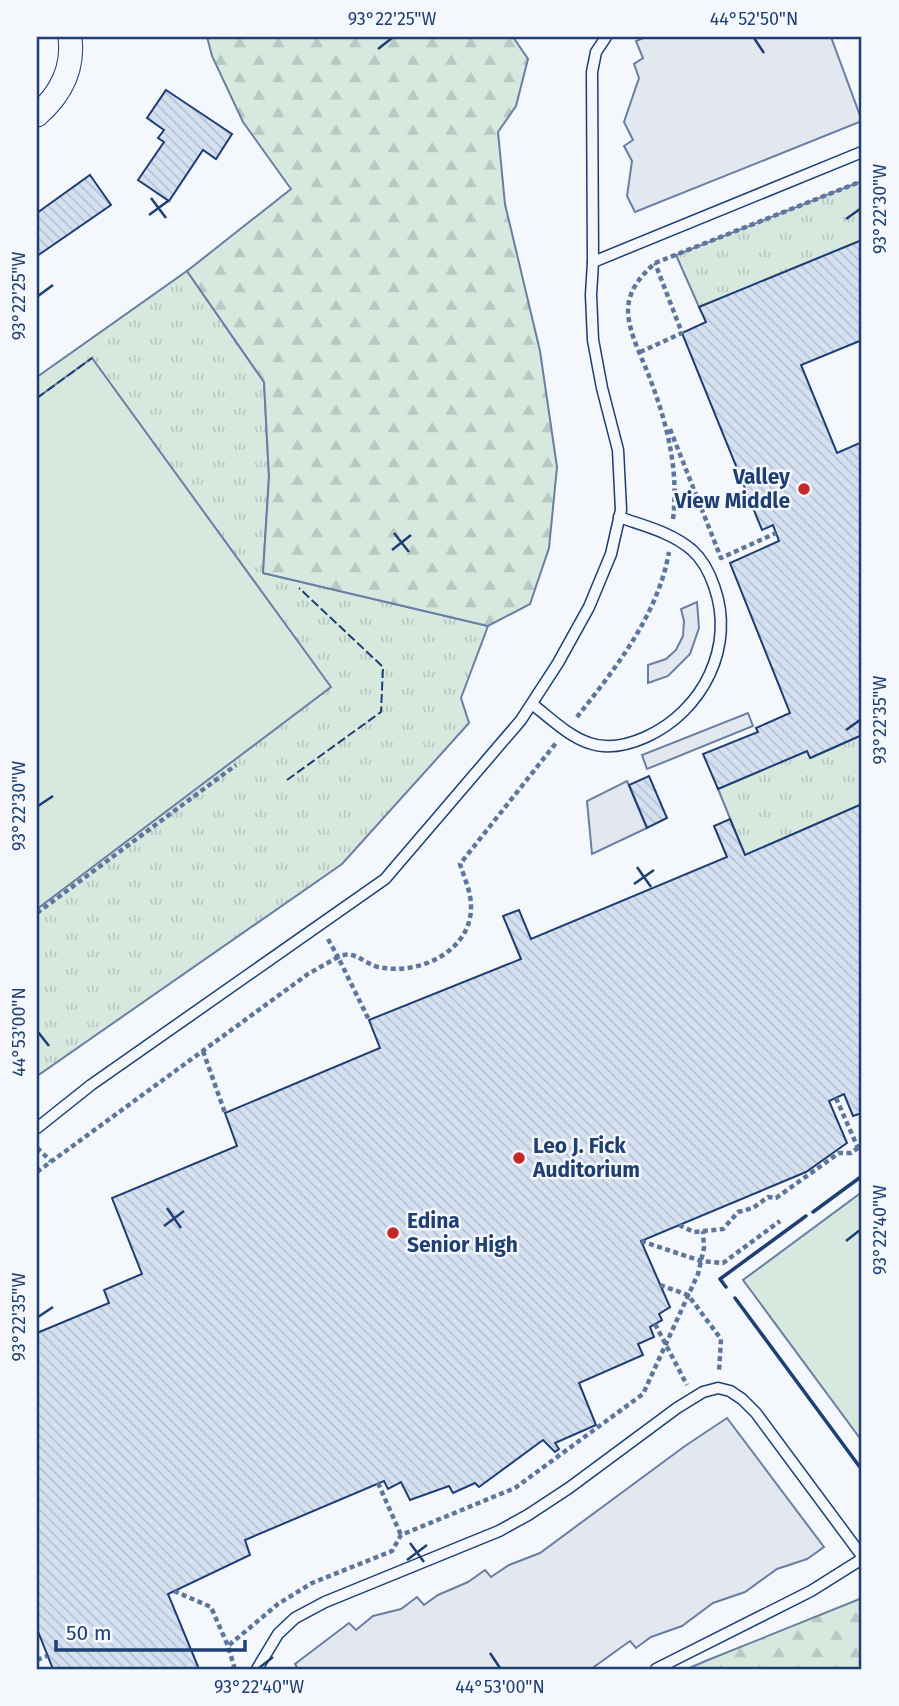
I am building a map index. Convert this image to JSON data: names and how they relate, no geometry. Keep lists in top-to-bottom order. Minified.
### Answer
{"places":["Valley View Middle","Leo J. Fick Auditorium","Edina Senior High"],"scale_bar":"50 m","coordinates":["93°22'25\"W","44°52'50\"N","93°22'30\"W","93°22'35\"W","44°53'00\"N","93°22'40\"W"]}
